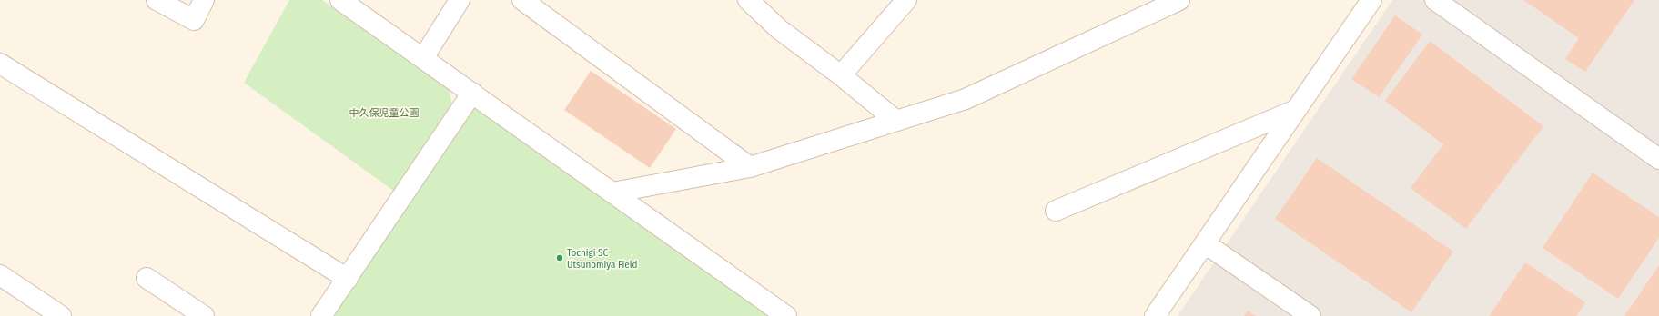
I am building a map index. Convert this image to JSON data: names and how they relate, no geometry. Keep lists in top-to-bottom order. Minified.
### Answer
{"parks":["中久保児童公園"],"places":["Tochigi SC Utsunomiya Field"]}
